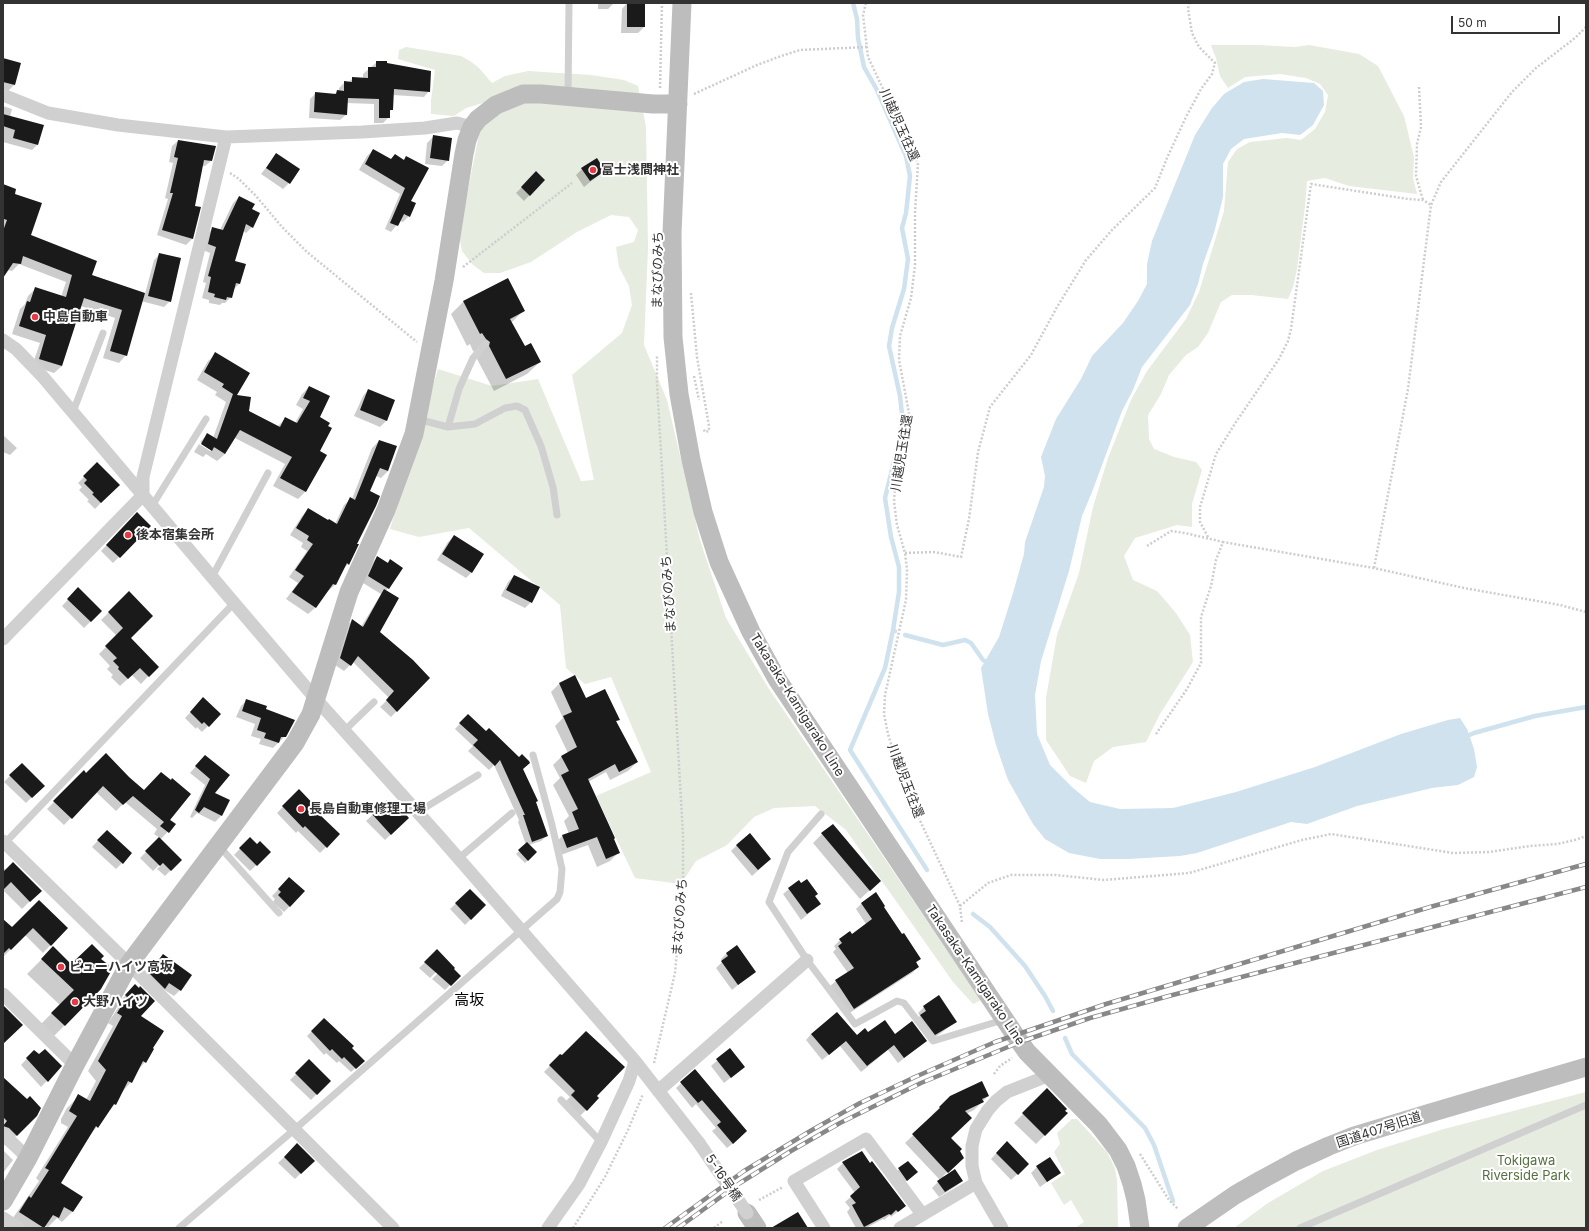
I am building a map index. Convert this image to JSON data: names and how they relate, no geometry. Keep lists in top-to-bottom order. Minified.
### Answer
{"streets":{"street":["Takasaka-Kamigarako Line","国道407号旧道","5-16号橋"],"path":["川越児玉往還","まなびのみち"]},"districts":["高坂"],"parks":["Tokigawa Riverside Park"],"places":["富士浅間神社","中島自動車","後本宿集会所","長島自動車修理工場","ビューハイツ高坂","大野ハイツ"],"scale_bar":"50 m"}
